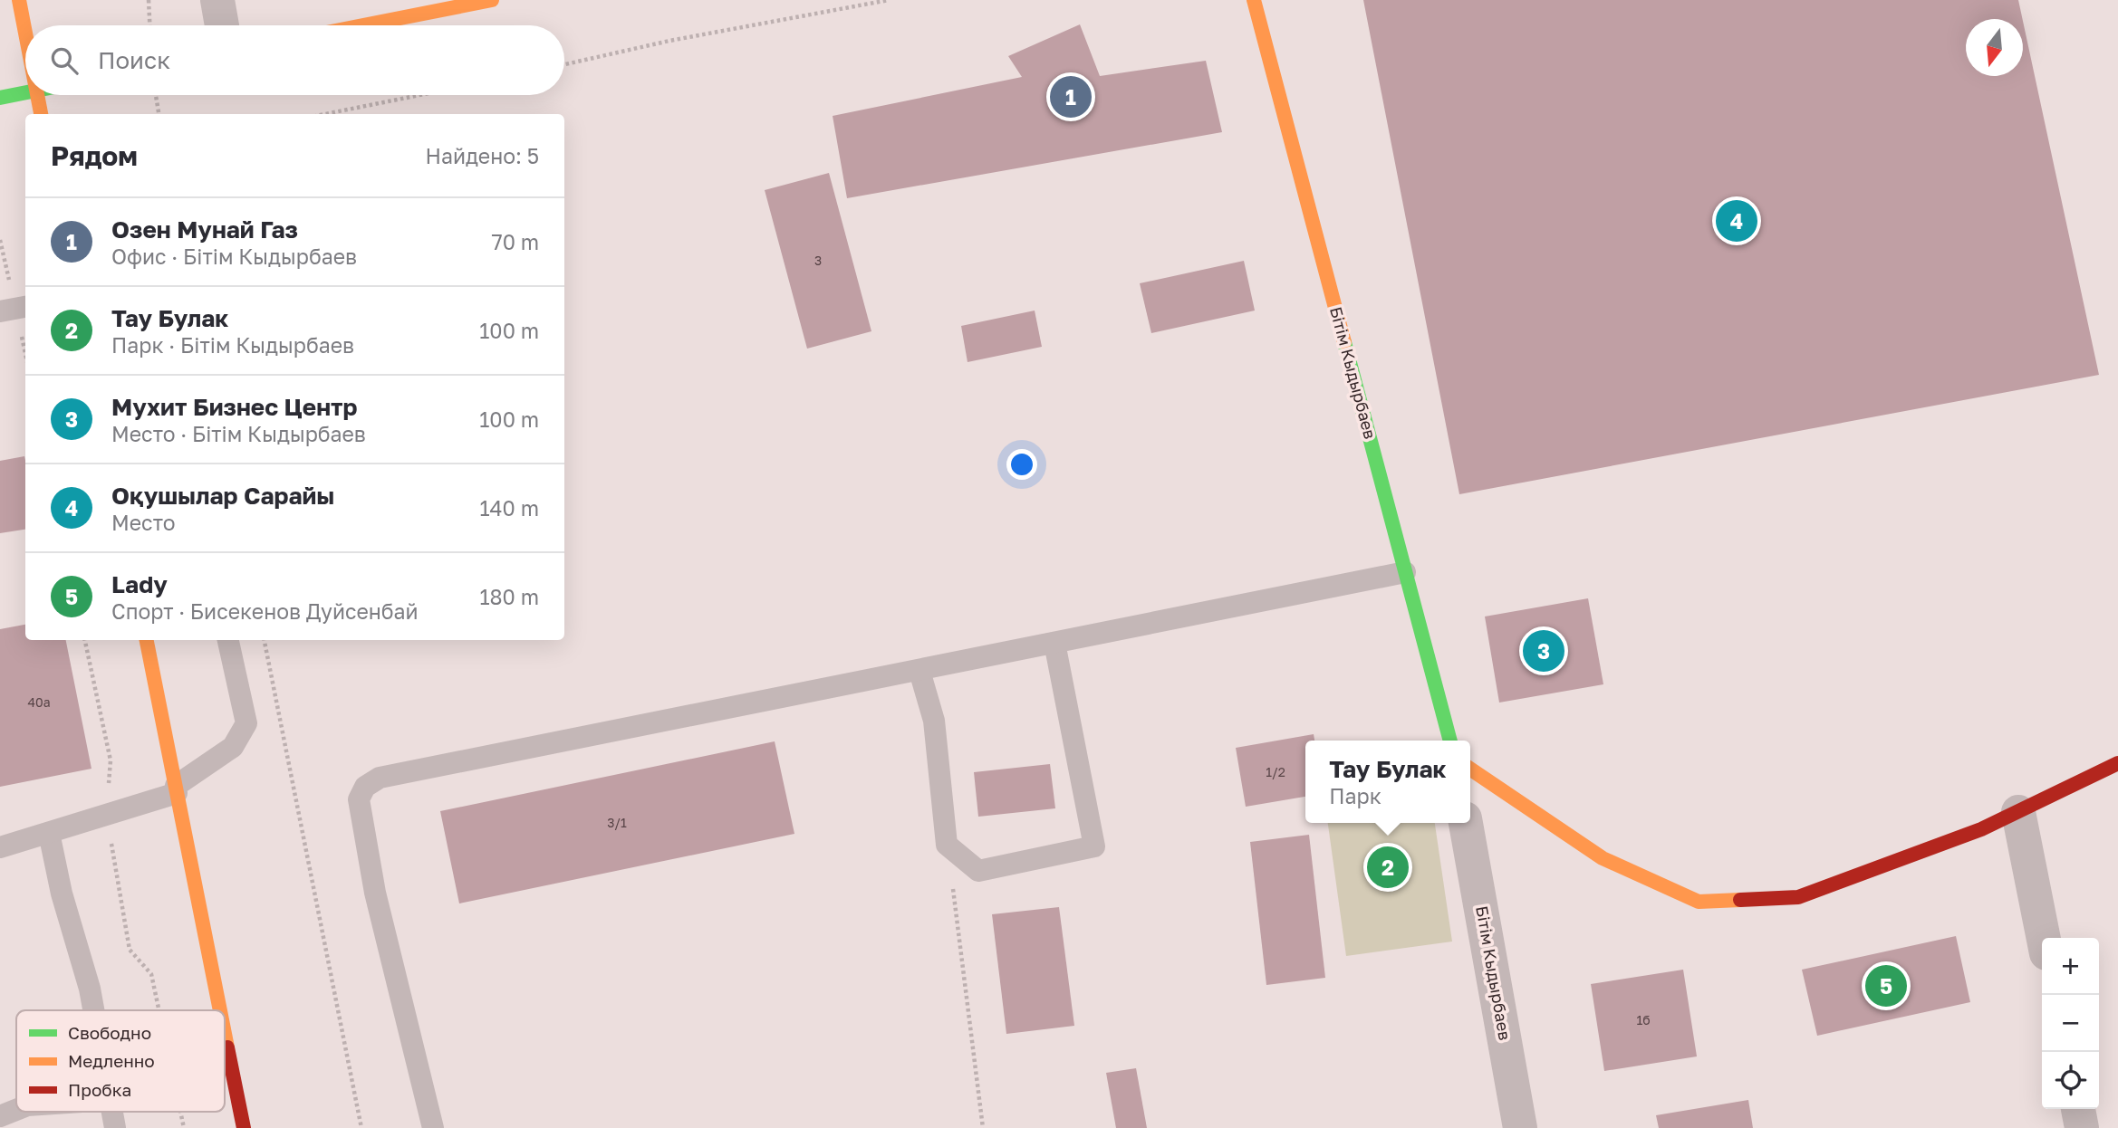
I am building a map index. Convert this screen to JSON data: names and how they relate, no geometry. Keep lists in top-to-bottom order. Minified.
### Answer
{"streets":{"street":["Бiтiм Кыдырбаев"]},"house_numbers":["3","40а","1/2","3/1","1б"],"legend":["Свободно","Медленно","Пробка"],"north":"bottom","page":{"search":"Поиск","pins":["1","4","3","2","5"],"heading":["Рядом","Найдено: 5"],"list":[{"mark":"1","name":"Озен Мунай Газ","note":"Офис · Бiтiм Кыдырбаев","value":"70 m"},{"mark":"2","name":"Тау Булак","note":"Парк · Бiтiм Кыдырбаев","value":"100 m"},{"mark":"3","name":"Мухит Бизнес Центр","note":"Место · Бiтiм Кыдырбаев","value":"100 m"},{"mark":"4","name":"Оқушылар Сарайы","note":"Место","value":"140 m"},{"mark":"5","name":"Lady","note":"Спорт · Бисекенов Дуйсенбай","value":"180 m"}],"popup":["Тау Булак","Парк"],"map_buttons":["+","−"]}}
